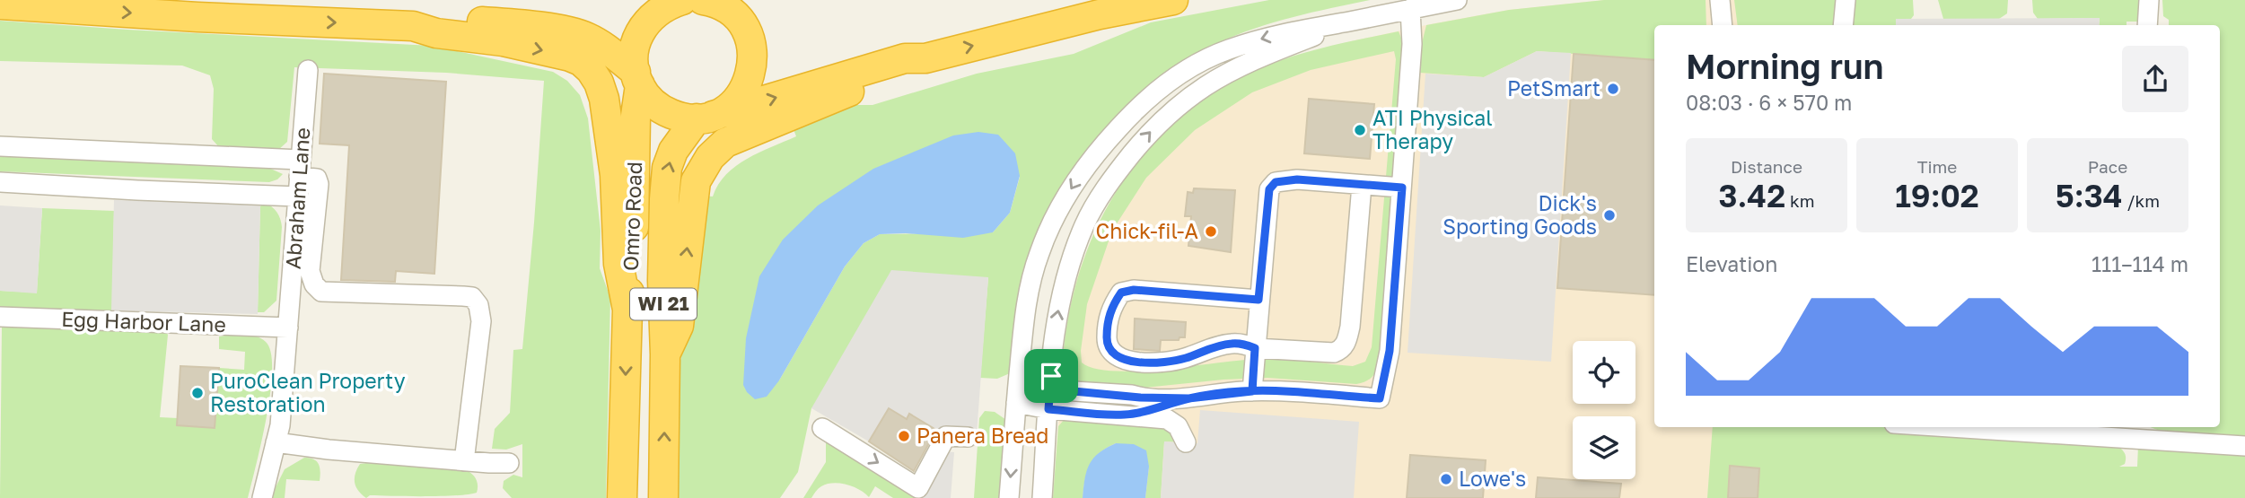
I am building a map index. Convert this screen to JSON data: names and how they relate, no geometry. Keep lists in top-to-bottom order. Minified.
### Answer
{"streets":{"highway":["Omro Road","WI 21"],"street":["Abraham Lane","Egg Harbor Lane"]},"crossings":[["Abraham Lane","Egg Harbor Lane"]],"places":["PetSmart","ATI Physical Therapy","Dick's Sporting Goods","Chick-fil-A","PuroClean Property Restoration","Panera Bread","Lowe's"],"page":{"heading":["Morning run","08:03 · 6 × 570 m"],"stats":[["Distance","3.42 km"],["Time","19:02"],["Pace","5:34 /km"]],"chart":["Elevation","111–114 m"]}}
